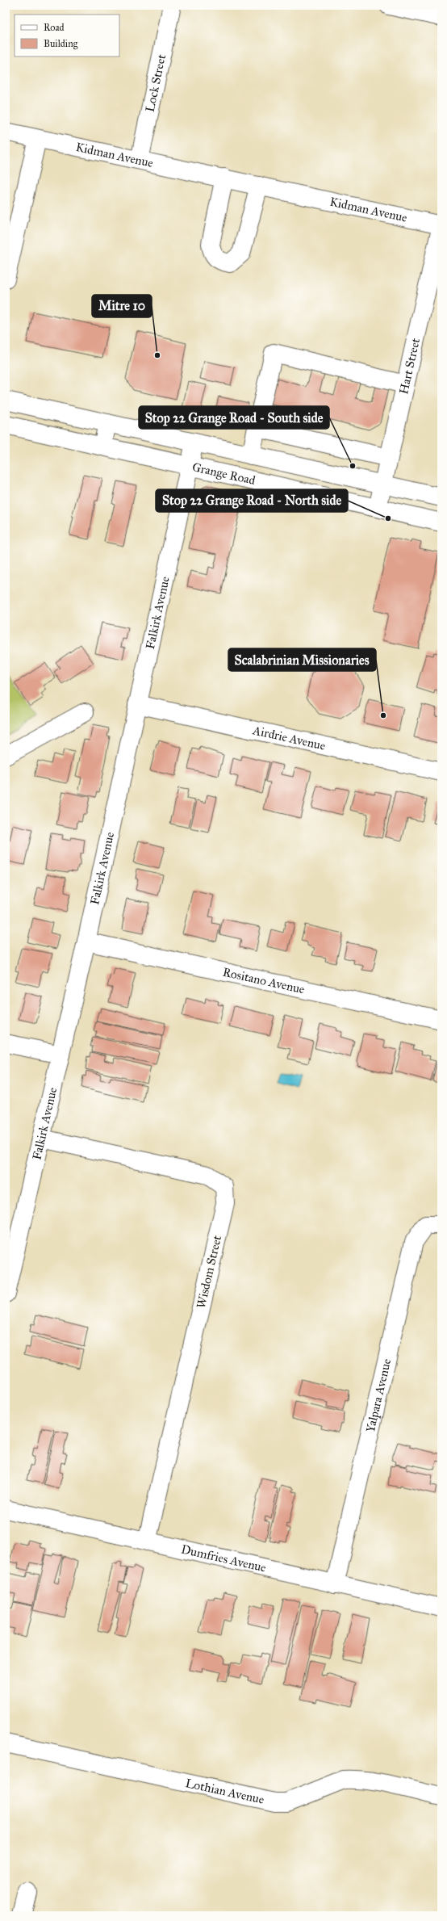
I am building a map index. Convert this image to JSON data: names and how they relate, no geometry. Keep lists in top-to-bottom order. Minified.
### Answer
{"streets":{"street":["Lock Street","Kidman Avenue","Hart Street","Grange Road","Falkirk Avenue","Airdrie Avenue","Rositano Avenue","Wisdom Street","Yalpara Avenue","Dumfries Avenue","Lothian Avenue"]},"crossings":[["Lock Street","Kidman Avenue"],["Kidman Avenue","Hart Street"],["Hart Street","Grange Road"],["Grange Road","Falkirk Avenue"],["Falkirk Avenue","Airdrie Avenue"],["Falkirk Avenue","Rositano Avenue"],["Falkirk Avenue","Wisdom Street"],["Wisdom Street","Dumfries Avenue"],["Yalpara Avenue","Dumfries Avenue"]],"places":["Mitre 10","Stop 22 Grange Road - South side","Stop 22 Grange Road - North side","Scalabrinian Missionaries"],"legend":["Road","Building"]}
